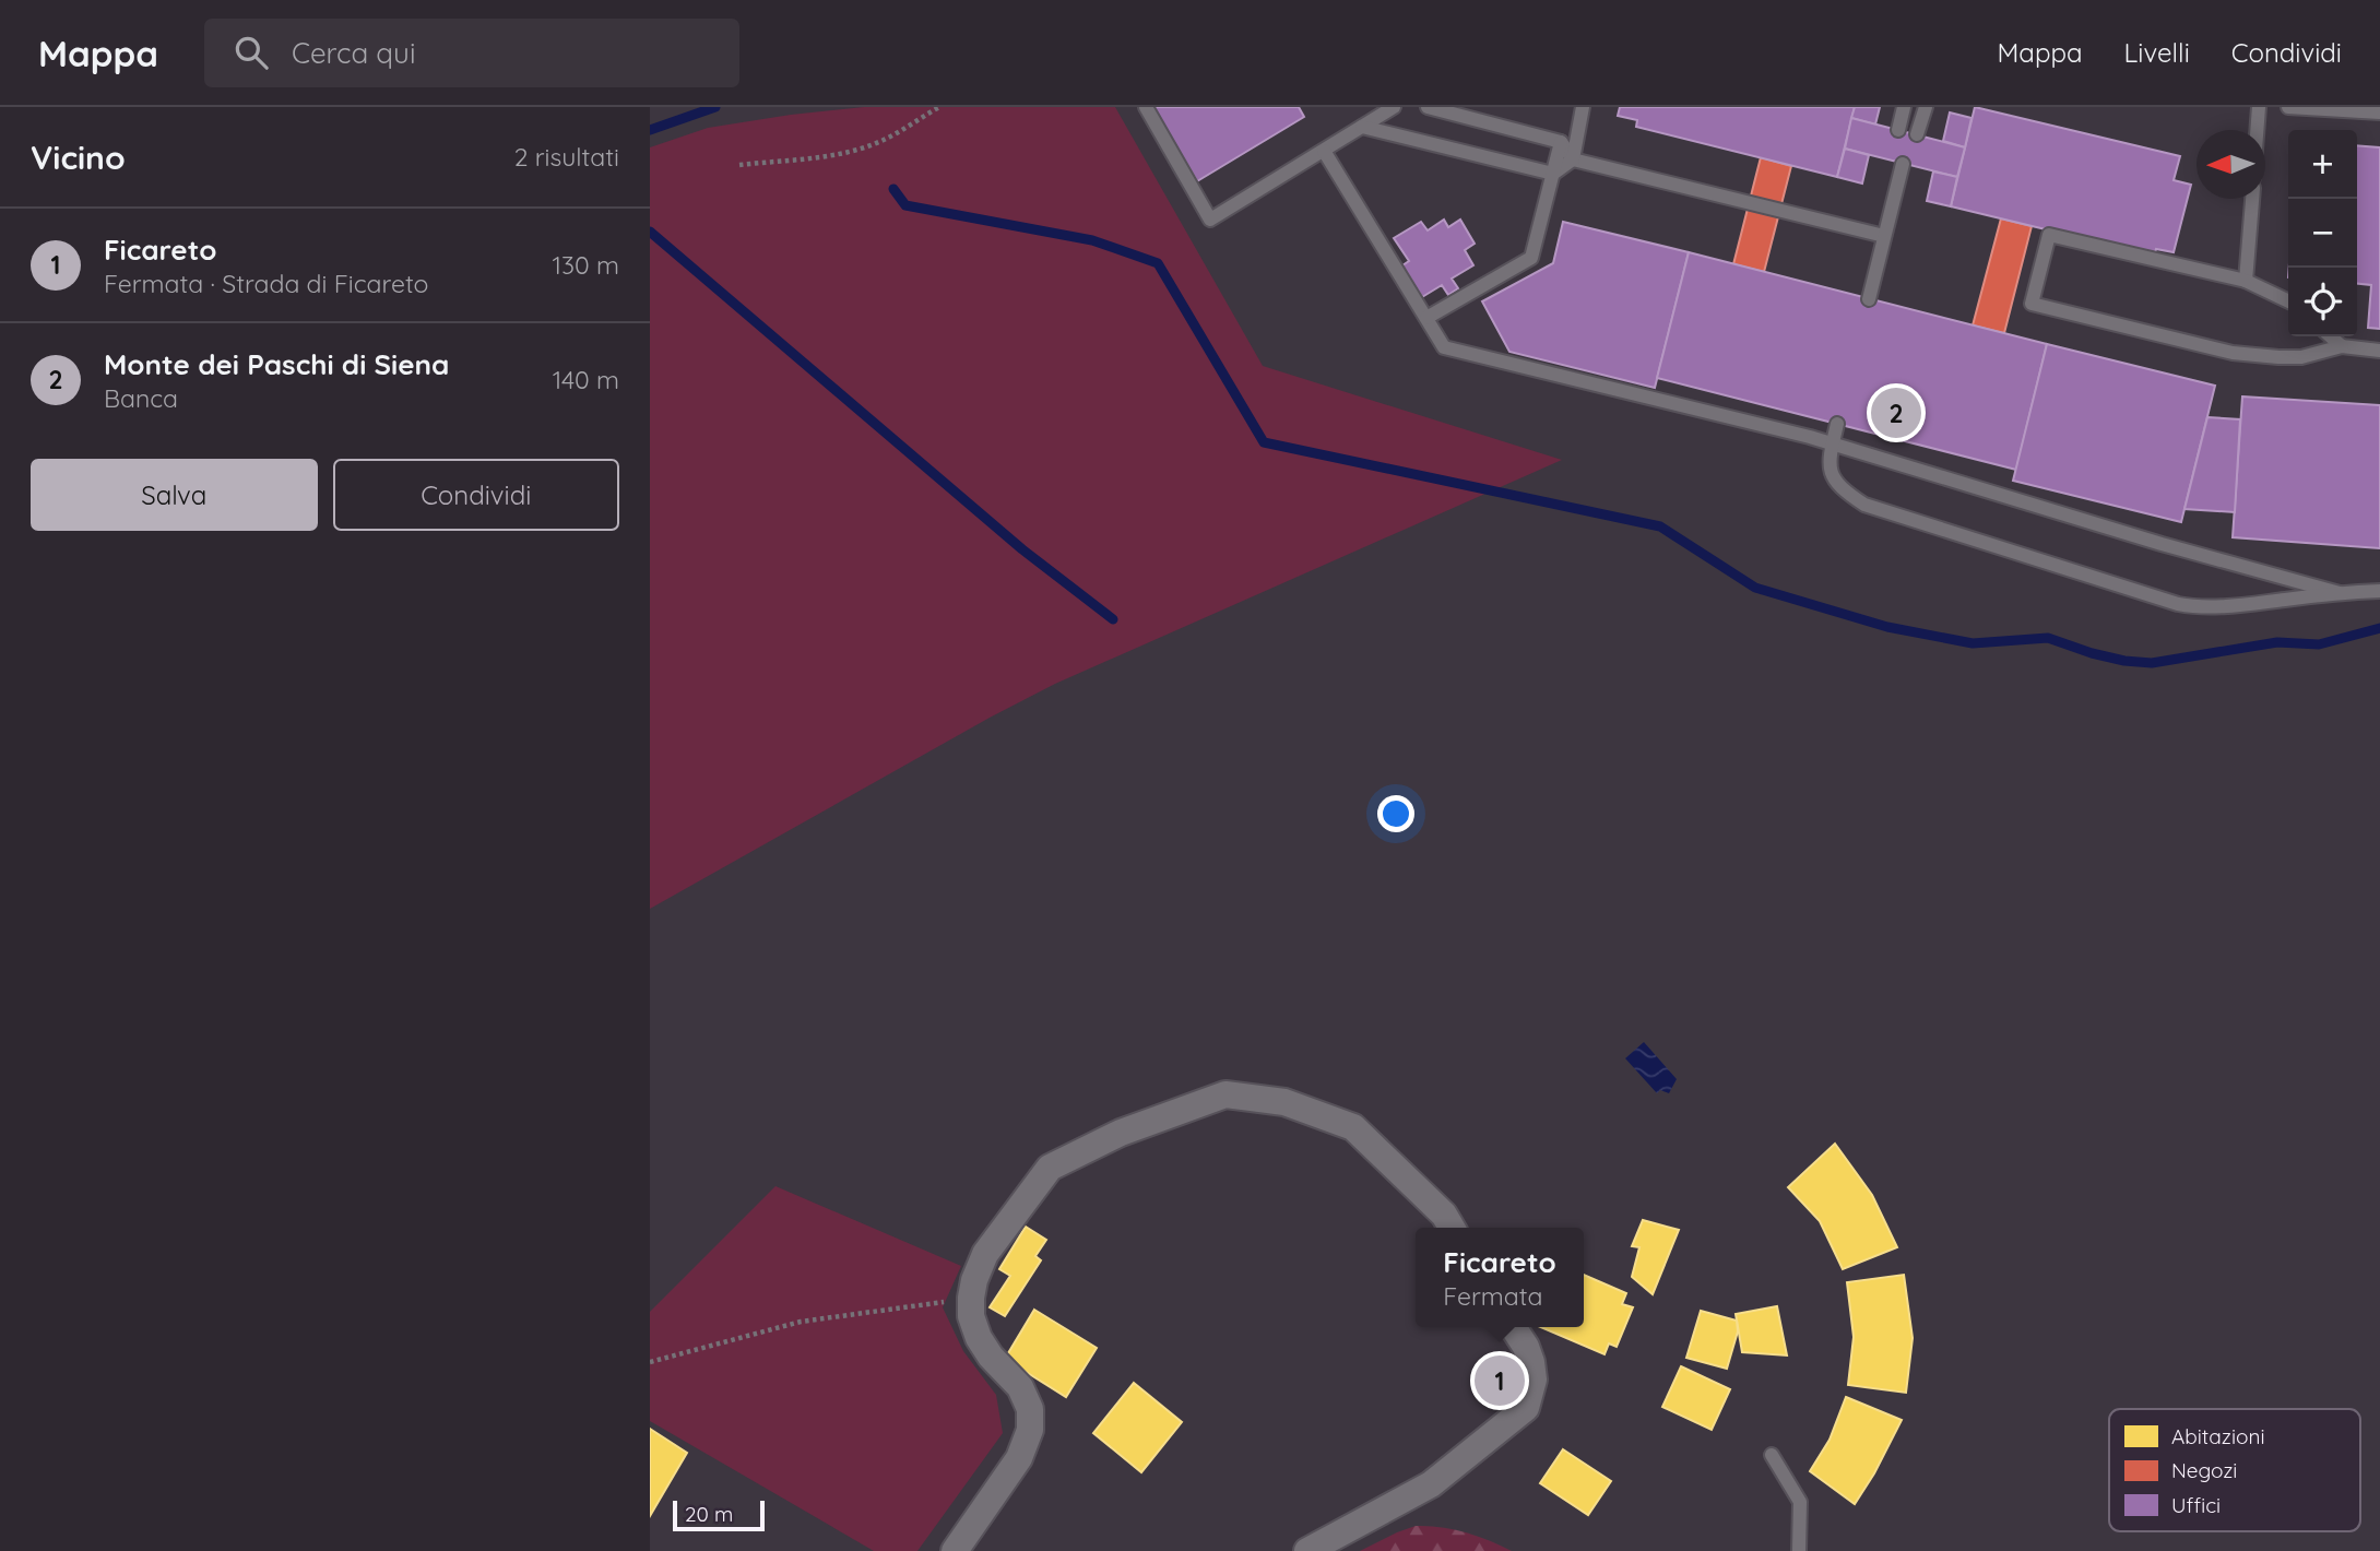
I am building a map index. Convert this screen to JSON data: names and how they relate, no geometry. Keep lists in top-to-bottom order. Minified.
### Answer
{"legend":["Abitazioni","Negozi","Uffici"],"scale_bar":"20 m","north":"left","page":{"header":"Mappa","search":"Cerca qui","nav":["Mappa","Livelli","Condividi"],"heading":["Vicino","2 risultati"],"map_buttons":["+","−"],"list":[{"mark":"1","name":"Ficareto","note":"Fermata · Strada di Ficareto","value":"130 m"},{"mark":"2","name":"Monte dei Paschi di Siena","note":"Banca","value":"140 m"}],"pins":["2","1"],"buttons":["Salva","Condividi"],"popup":["Ficareto","Fermata"],"scale":"20 m"}}
